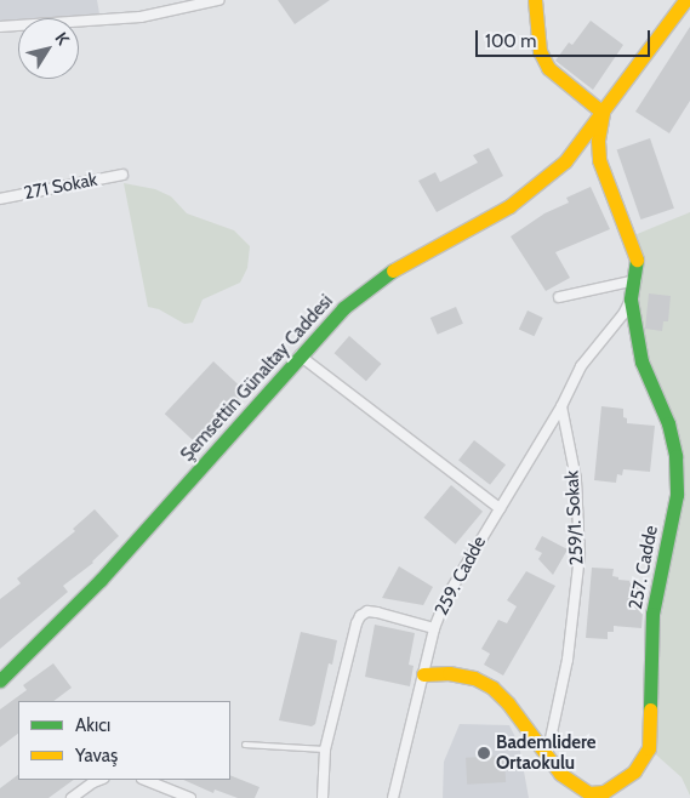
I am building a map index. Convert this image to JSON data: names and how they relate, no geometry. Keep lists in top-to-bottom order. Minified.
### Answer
{"streets":{"street":["271 Sokak","Şemsettin Günaltay Caddesi","259/1. Sokak","257. Cadde","259. Cadde"]},"crossings":[["Şemsettin Günaltay Caddesi","257. Cadde"],["259/1. Sokak","257. Cadde"],["259/1. Sokak","259. Cadde"],["257. Cadde","259. Cadde"]],"places":["Bademlidere Ortaokulu"],"legend":["Akıcı","Yavaş"],"scale_bar":"100 m","north":"top right"}
